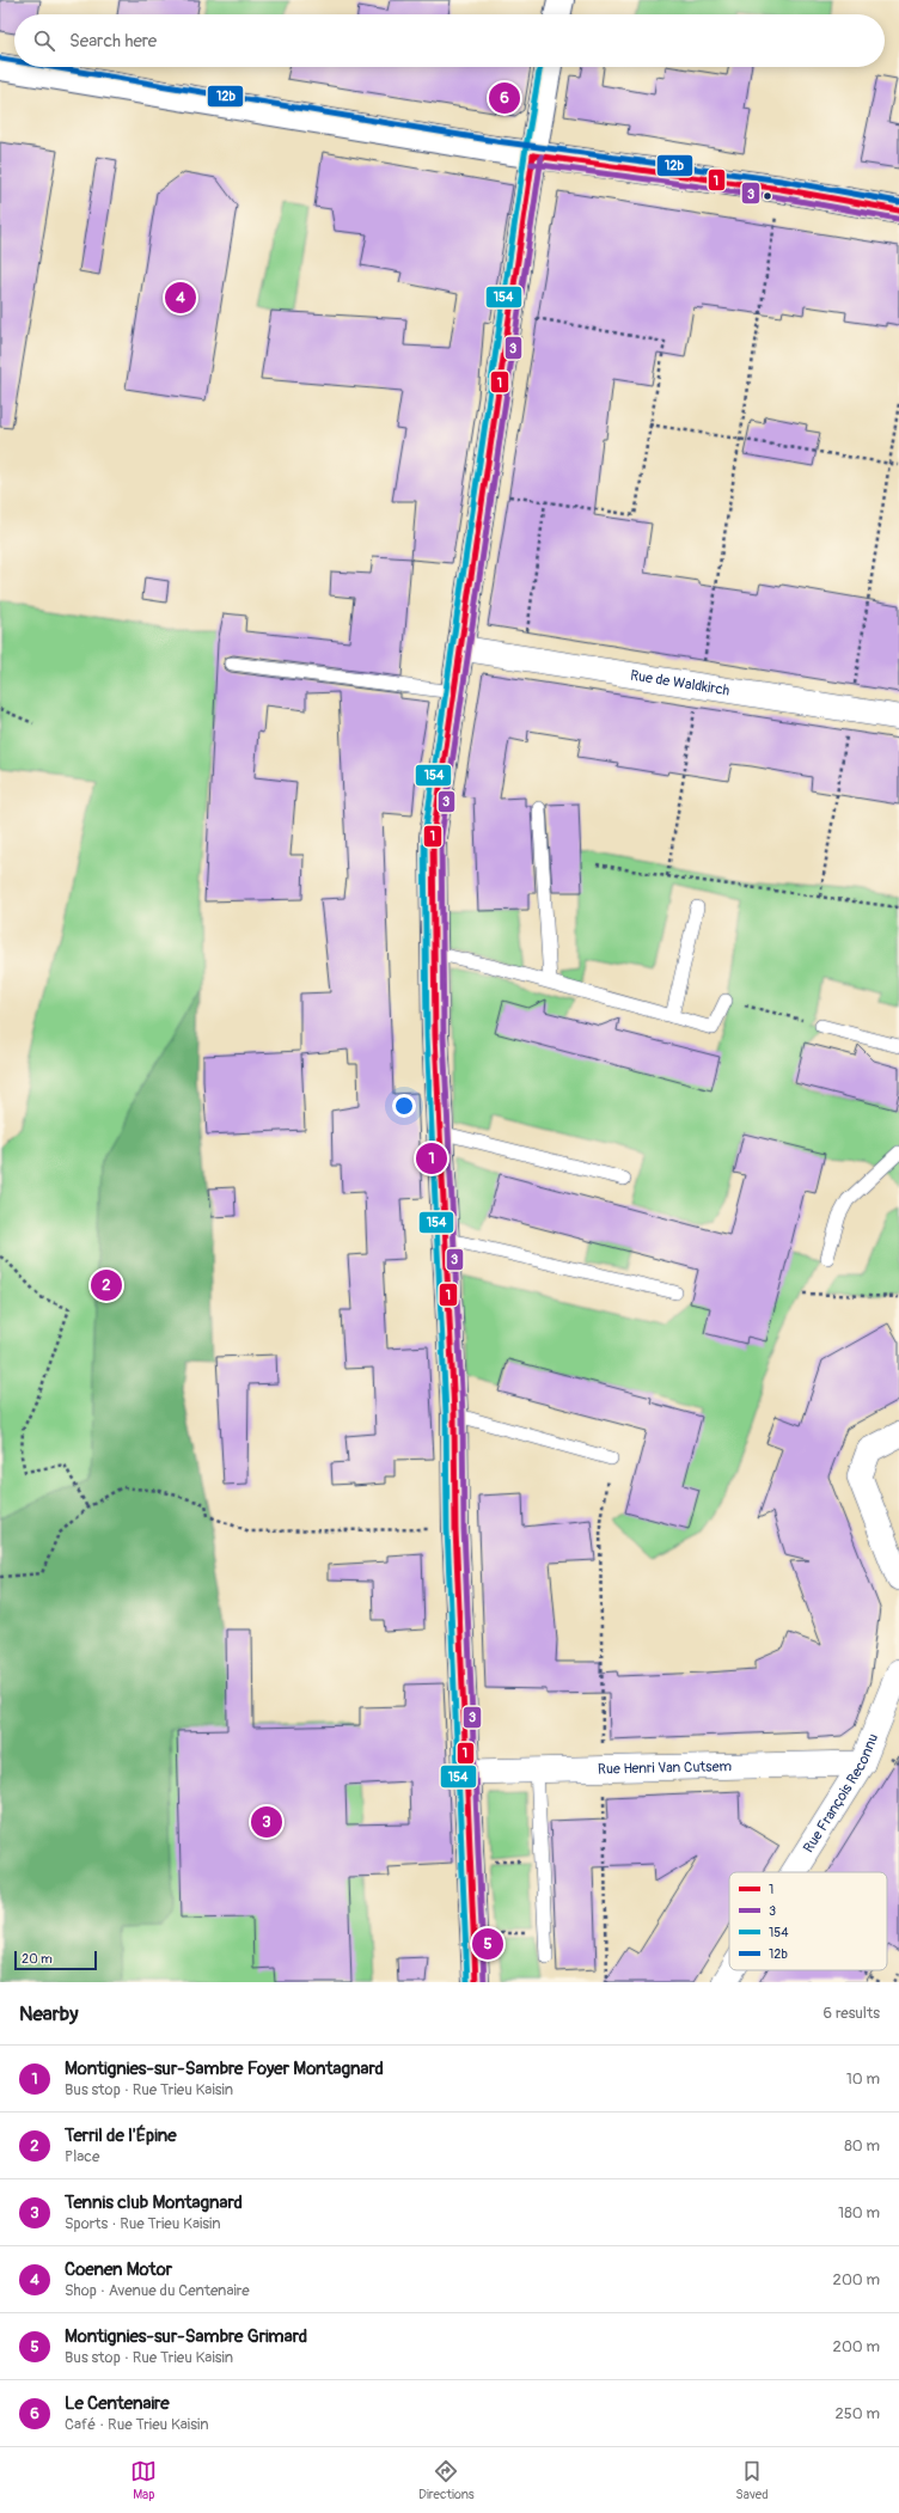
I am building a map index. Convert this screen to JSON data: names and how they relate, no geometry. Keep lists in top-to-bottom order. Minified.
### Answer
{"streets":{"street":["Rue de Waldkirch","Rue Henri Van Cutsem","Rue François Reconnu"]},"crossings":[["Rue Henri Van Cutsem","Rue François Reconnu"]],"lines":["transit line 12b","transit line 154","transit line 1","transit line 3"],"legend":["1","3","154","12b"],"scale_bar":"20 m","page":{"search":"Search here","pins":["6","4","1","2","3","5"],"scale":"20 m","heading":["Nearby","6 results"],"list":[{"mark":"1","name":"Montignies-sur-Sambre Foyer Montagnard","note":"Bus stop · Rue Trieu Kaisin","value":"10 m"},{"mark":"2","name":"Terril de l'Épine","note":"Place","value":"80 m"},{"mark":"3","name":"Tennis club Montagnard","note":"Sports · Rue Trieu Kaisin","value":"180 m"},{"mark":"4","name":"Coenen Motor","note":"Shop · Avenue du Centenaire","value":"200 m"},{"mark":"5","name":"Montignies-sur-Sambre Grimard","note":"Bus stop · Rue Trieu Kaisin","value":"200 m"},{"mark":"6","name":"Le Centenaire","note":"Café · Rue Trieu Kaisin","value":"250 m"}],"nav":["Map","Directions","Saved"]}}
